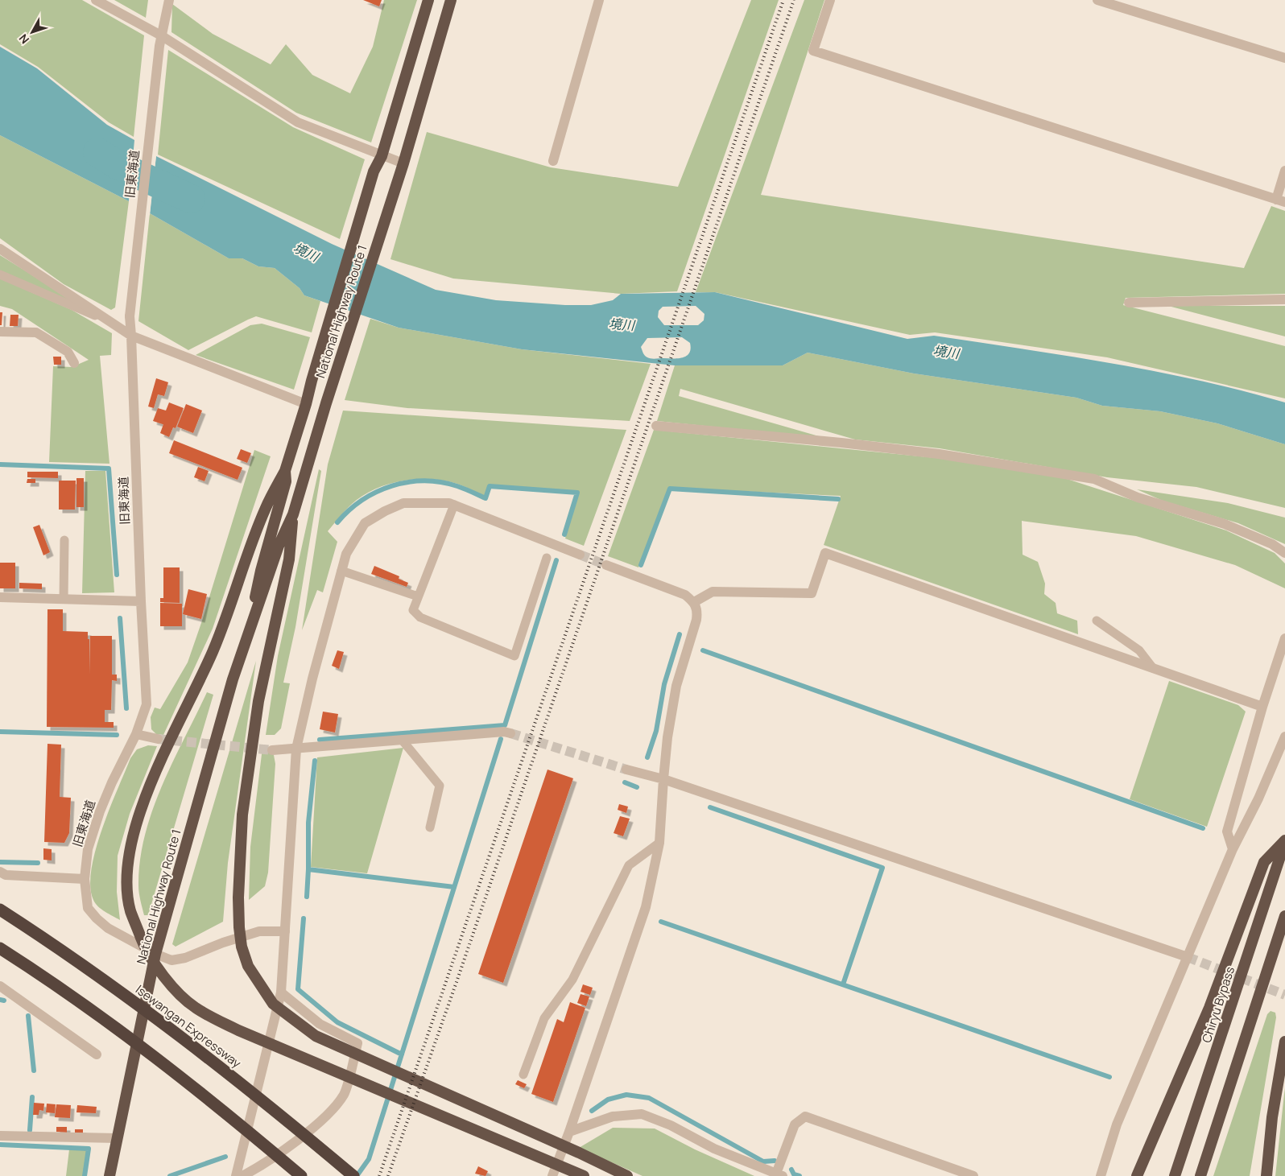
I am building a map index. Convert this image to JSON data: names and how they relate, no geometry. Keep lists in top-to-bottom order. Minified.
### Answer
{"streets":{"highway":["National Highway Route 1","Chiryu Bypass","Isewangan Expressway"],"street":["旧東海道"]},"crossings":[["旧東海道","National Highway Route 1"]],"water":["境川"],"north":"bottom left"}
